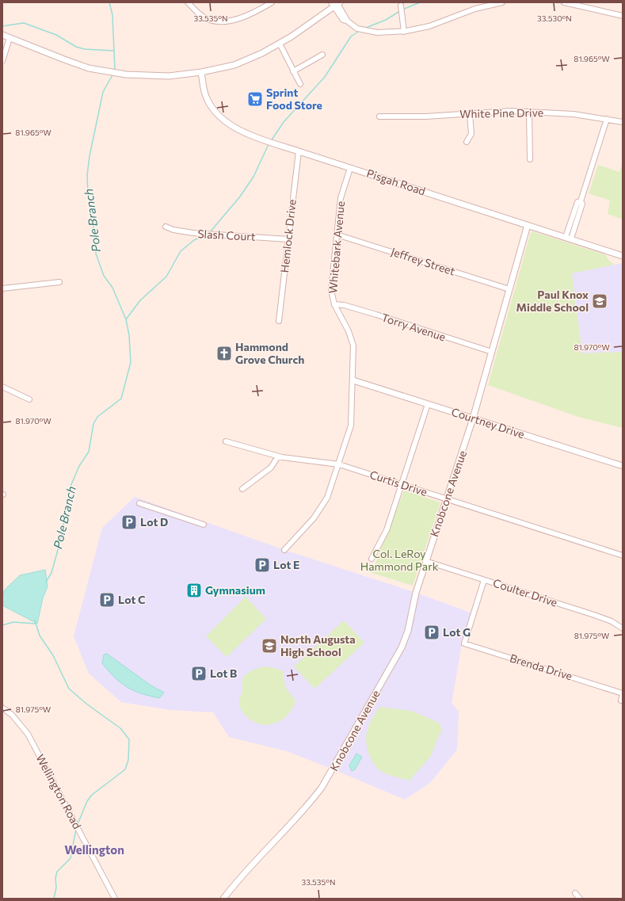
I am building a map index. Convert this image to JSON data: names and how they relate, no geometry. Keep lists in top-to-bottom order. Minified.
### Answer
{"streets":{"street":["White Pine Drive","Pisgah Road","Slash Court","Hemlock Drive","Whitebark Avenue","Jeffrey Street","Torry Avenue","Courtney Drive","Curtis Drive","Knobcone Avenue","Coulter Drive","Brenda Drive","Wellington Road"]},"crossings":[["Pisgah Road","Hemlock Drive"],["Pisgah Road","Whitebark Avenue"],["Pisgah Road","Knobcone Avenue"],["Slash Court","Hemlock Drive"],["Whitebark Avenue","Jeffrey Street"],["Whitebark Avenue","Torry Avenue"],["Whitebark Avenue","Courtney Drive"],["Whitebark Avenue","Curtis Drive"],["Jeffrey Street","Knobcone Avenue"],["Torry Avenue","Knobcone Avenue"],["Courtney Drive","Knobcone Avenue"],["Curtis Drive","Knobcone Avenue"],["Knobcone Avenue","Coulter Drive"],["Coulter Drive","Brenda Drive"]],"districts":["Wellington"],"water":["Pole Branch"],"parks":["Col. LeRoy Hammond Park"],"places":{"supermarket":["Sprint Food Store"],"school or university":["Paul Knox Middle School","North Augusta High School"],"church":["Hammond Grove Church"],"parking":["Lot D","Lot E","Lot C","Lot G","Lot B"],"building":["Gymnasium"]},"coordinates":["33.535°N","33.530°N","81.965°W","81.970°W","81.975°W"]}
